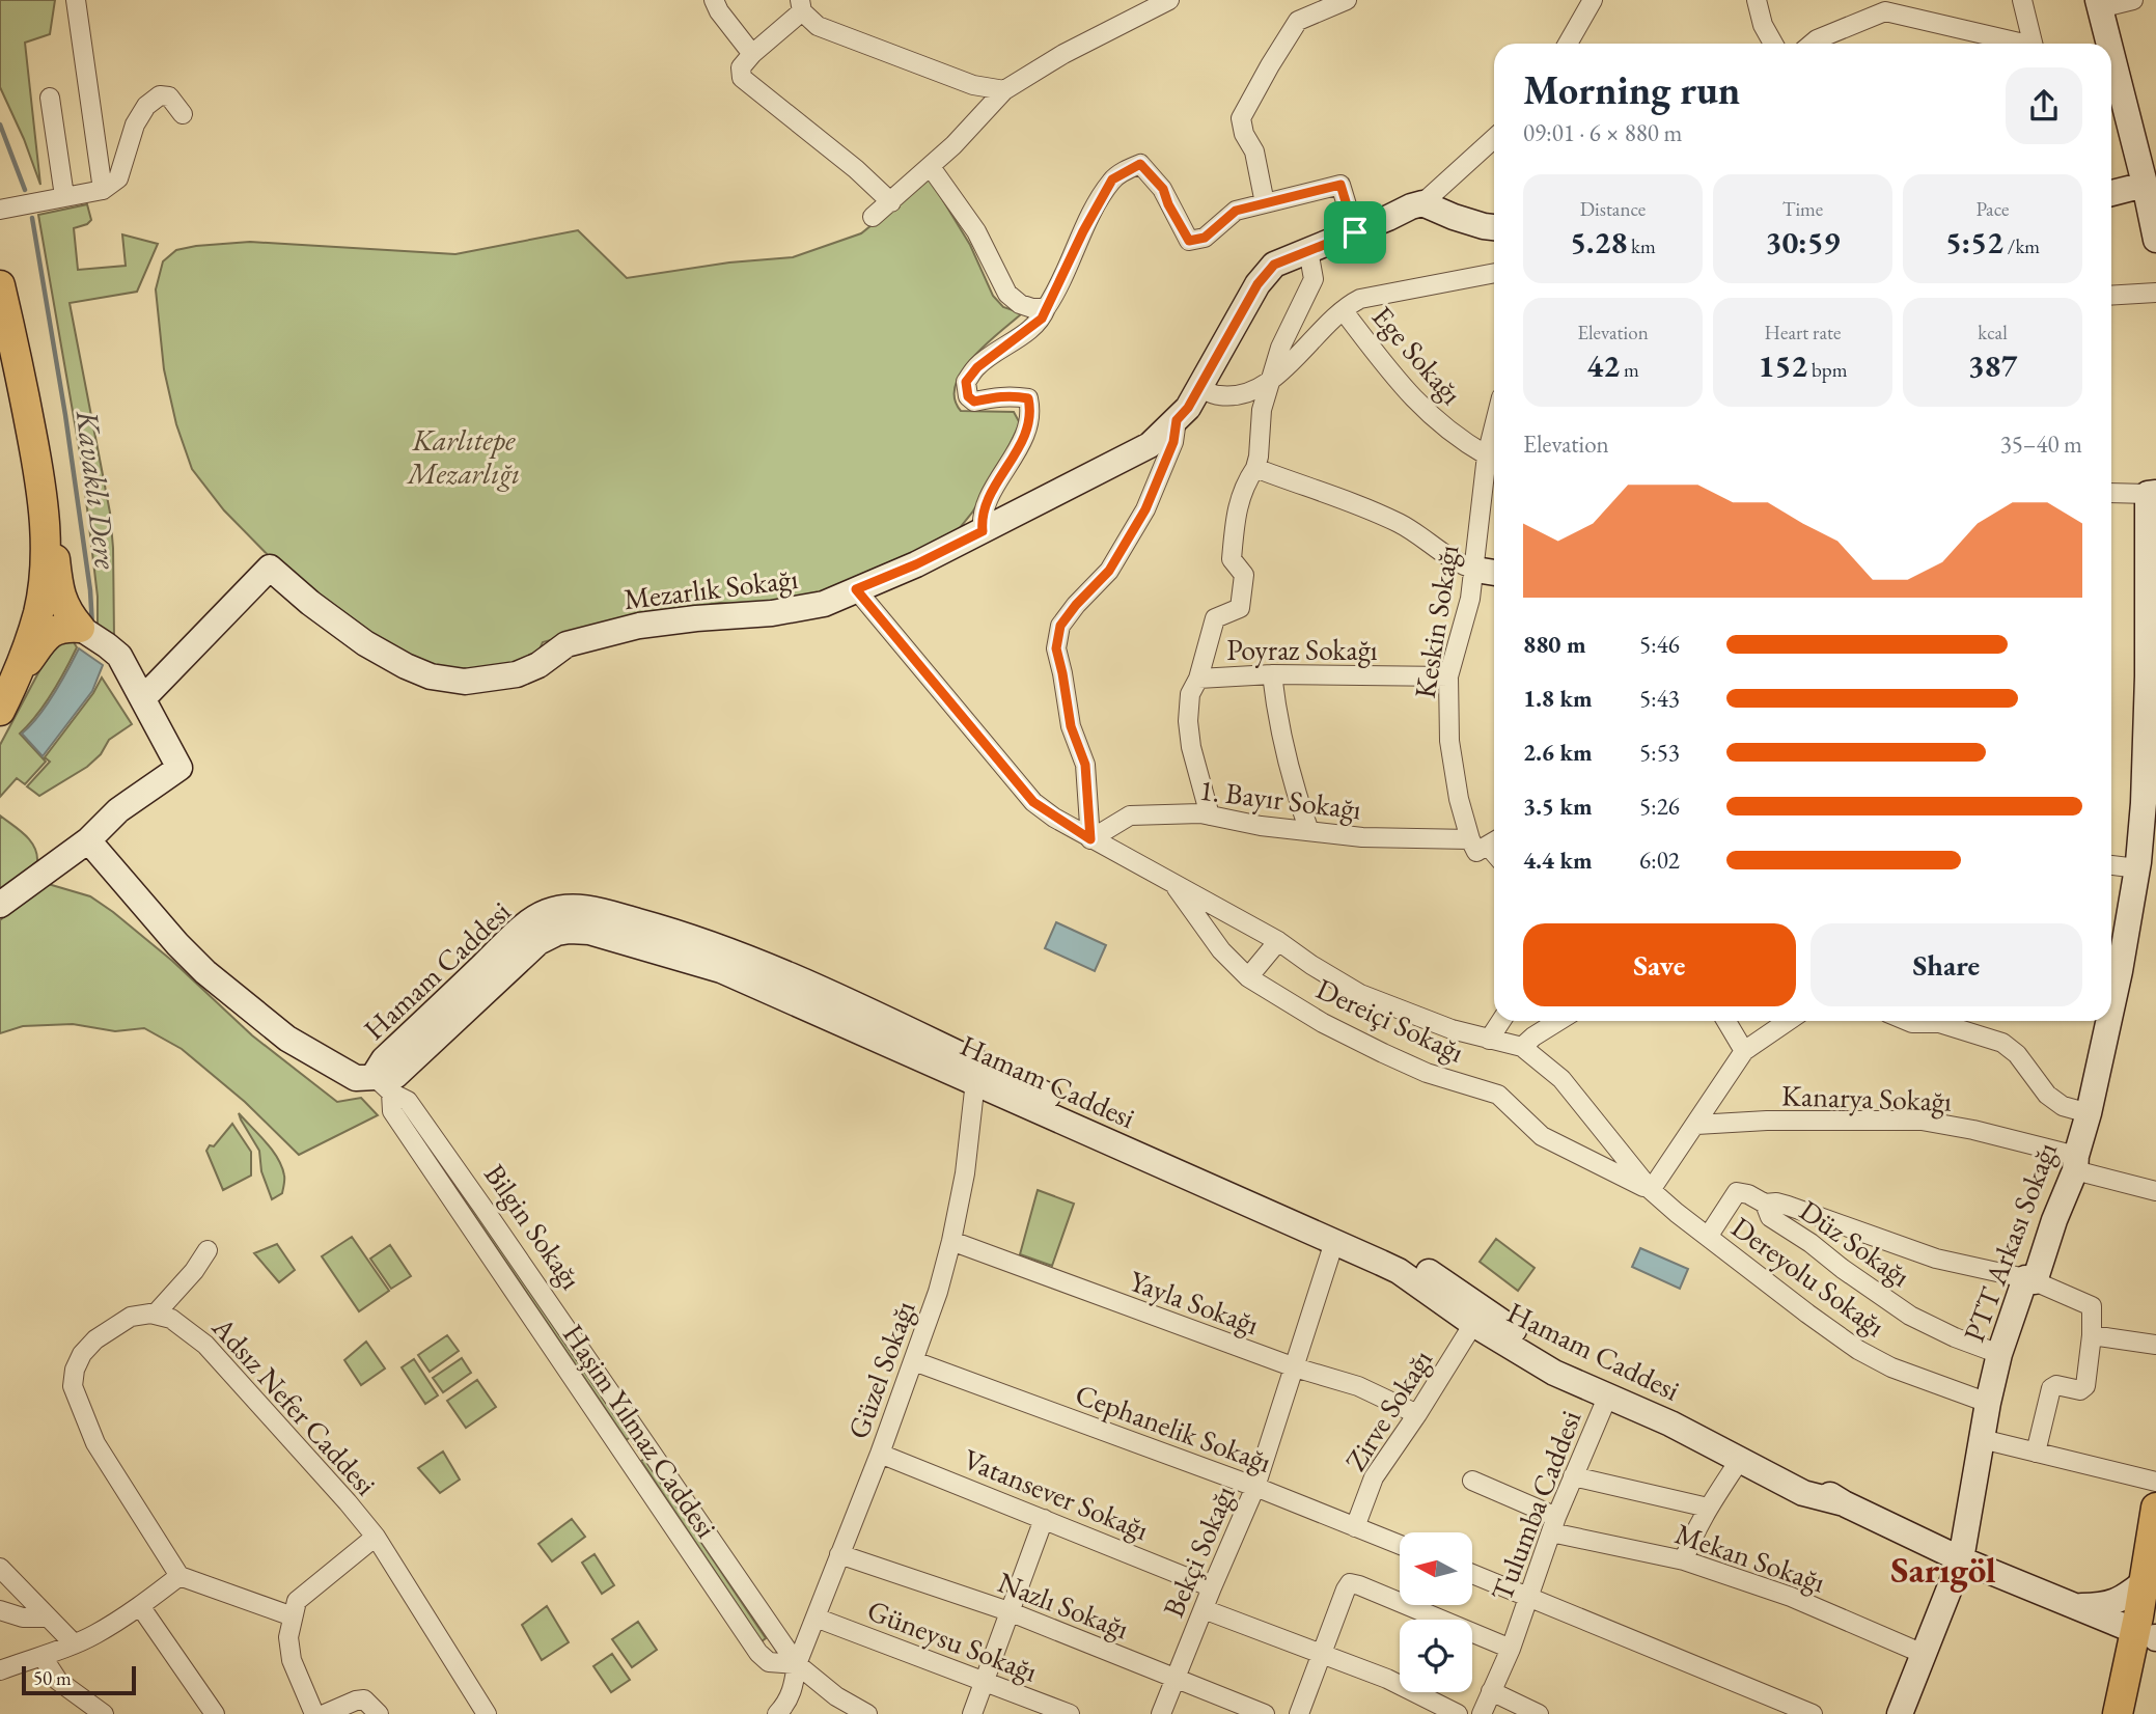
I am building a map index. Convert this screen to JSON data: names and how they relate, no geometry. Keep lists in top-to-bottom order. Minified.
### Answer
{"streets":{"main road":["Mezarlık Sokağı","Hamam Caddesi","Bilgin Sokağı","PTT Arkası Sokağı"],"street":["Ege Sokağı","Keskin Sokağı","Poyraz Sokağı","1. Bayır Sokağı","Dereiçi Sokağı","Kanarya Sokağı","Düz Sokağı","Dereyolu Sokağı","Yayla Sokağı","Güzel Sokağı","Adsız Nefer Caddesi","Zirve Sokağı","Cephanelik Sokağı","Haşim Yılmaz Caddesi","Vatansever Sokağı","Tulumba Caddesi","Bekçi Sokağı","Mekan Sokağı","Nazlı Sokağı","Güneysu Sokağı"]},"crossings":[["Ege Sokağı","Mezarlık Sokağı"],["Ege Sokağı","Keskin Sokağı"],["Keskin Sokağı","Poyraz Sokağı"],["Keskin Sokağı","1. Bayır Sokağı"],["Hamam Caddesi","Bilgin Sokağı"],["Hamam Caddesi","PTT Arkası Sokağı"],["Hamam Caddesi","Güzel Sokağı"],["Hamam Caddesi","Zirve Sokağı"],["Hamam Caddesi","Haşim Yılmaz Caddesi"],["Hamam Caddesi","Tulumba Caddesi"],["Hamam Caddesi","Bekçi Sokağı"],["Dereiçi Sokağı","Dereyolu Sokağı"],["Kanarya Sokağı","PTT Arkası Sokağı"],["Bilgin Sokağı","Güzel Sokağı"],["Bilgin Sokağı","Haşim Yılmaz Caddesi"],["PTT Arkası Sokağı","Düz Sokağı"],["PTT Arkası Sokağı","Dereyolu Sokağı"],["PTT Arkası Sokağı","Mekan Sokağı"],["Düz Sokağı","Dereyolu Sokağı"],["Yayla Sokağı","Güzel Sokağı"],["Yayla Sokağı","Zirve Sokağı"],["Yayla Sokağı","Bekçi Sokağı"],["Güzel Sokağı","Cephanelik Sokağı"],["Güzel Sokağı","Haşim Yılmaz Caddesi"],["Güzel Sokağı","Vatansever Sokağı"],["Güzel Sokağı","Nazlı Sokağı"],["Güzel Sokağı","Güneysu Sokağı"],["Zirve Sokağı","Cephanelik Sokağı"],["Cephanelik Sokağı","Bekçi Sokağı"],["Vatansever Sokağı","Bekçi Sokağı"],["Tulumba Caddesi","Mekan Sokağı"],["Bekçi Sokağı","Nazlı Sokağı"]],"districts":["Sarıgöl"],"water":["Kavaklı Dere"],"parks":["Karlıtepe Mezarlığı"],"scale_bar":"50 m","north":"left","page":{"heading":["Morning run","09:01 · 6 × 880 m"],"stats":[["Distance","5.28 km"],["Time","30:59"],["Pace","5:52 /km"],["Elevation","42 m"],["Heart rate","152 bpm"],["kcal","387"]],"chart":["Elevation","35–40 m"],"list":[{"name":"880 m","note":"5:46"},{"name":"1.8 km","note":"5:43"},{"name":"2.6 km","note":"5:53"},{"name":"3.5 km","note":"5:26"},{"name":"4.4 km","note":"6:02"}],"buttons":["Save","Share"],"scale":"50 m"}}
